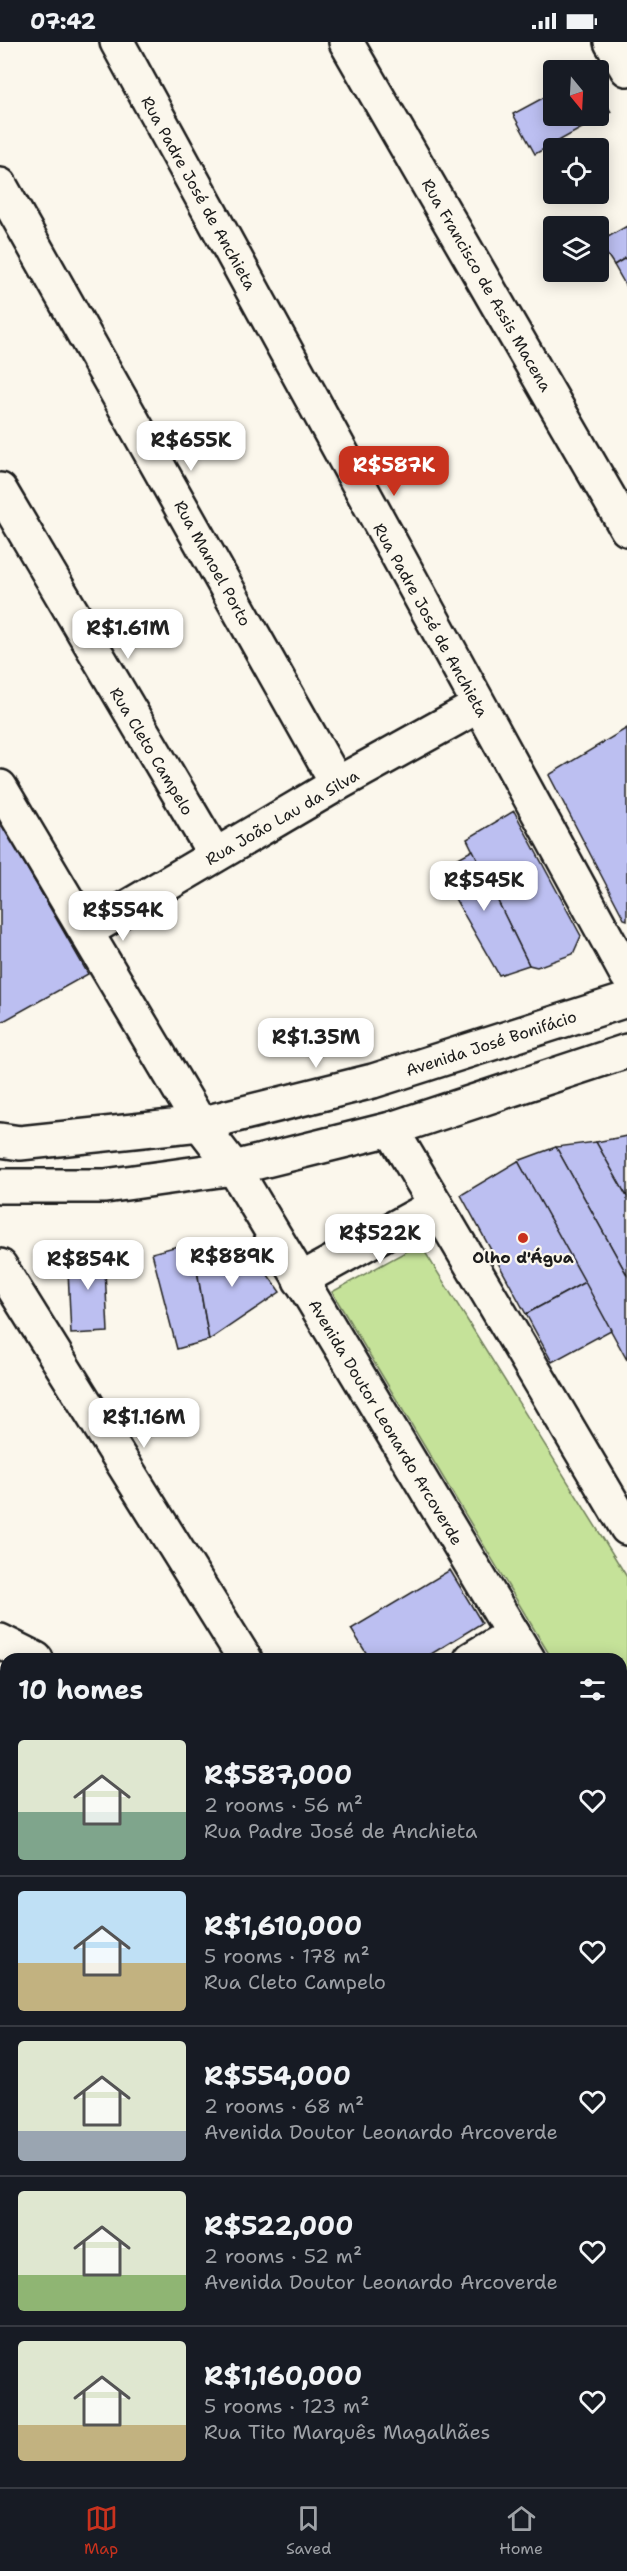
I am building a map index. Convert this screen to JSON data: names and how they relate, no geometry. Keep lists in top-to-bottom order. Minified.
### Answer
{"streets":{"street":["Rua Padre José de Anchieta","Rua Francisco de Assis Macena","Rua Manoel Porto","Rua Cleto Campelo","Rua João Lau da Silva","Avenida José Bonifácio","Avenida Doutor Leonardo Arcoverde"]},"crossings":[["Rua Padre José de Anchieta","Rua João Lau da Silva"],["Rua Manoel Porto","Rua João Lau da Silva"],["Rua Cleto Campelo","Rua João Lau da Silva"],["Rua João Lau da Silva","Avenida Doutor Leonardo Arcoverde"],["Avenida José Bonifácio","Avenida Doutor Leonardo Arcoverde"]],"places":["Olho d'Água"],"north":"bottom","page":{"status":"07:42","price":["R$655K","R$587K","R$1.61M","R$545K","R$554K","R$1.35M","R$522K","R$889K","R$854K","R$1.16M"],"heading":"10 homes","list":[{"name":"R$587,000","note":"2 rooms · 56 m² · Rua Padre José de Anchieta"},{"name":"R$1,610,000","note":"5 rooms · 178 m² · Rua Cleto Campelo"},{"name":"R$554,000","note":"2 rooms · 68 m² · Avenida Doutor Leonardo Arcoverde"},{"name":"R$522,000","note":"2 rooms · 52 m² · Avenida Doutor Leonardo Arcoverde"},{"name":"R$1,160,000","note":"5 rooms · 123 m² · Rua Tito Marquês Magalhães"}],"tabs":["Map","Saved","Home"]}}
